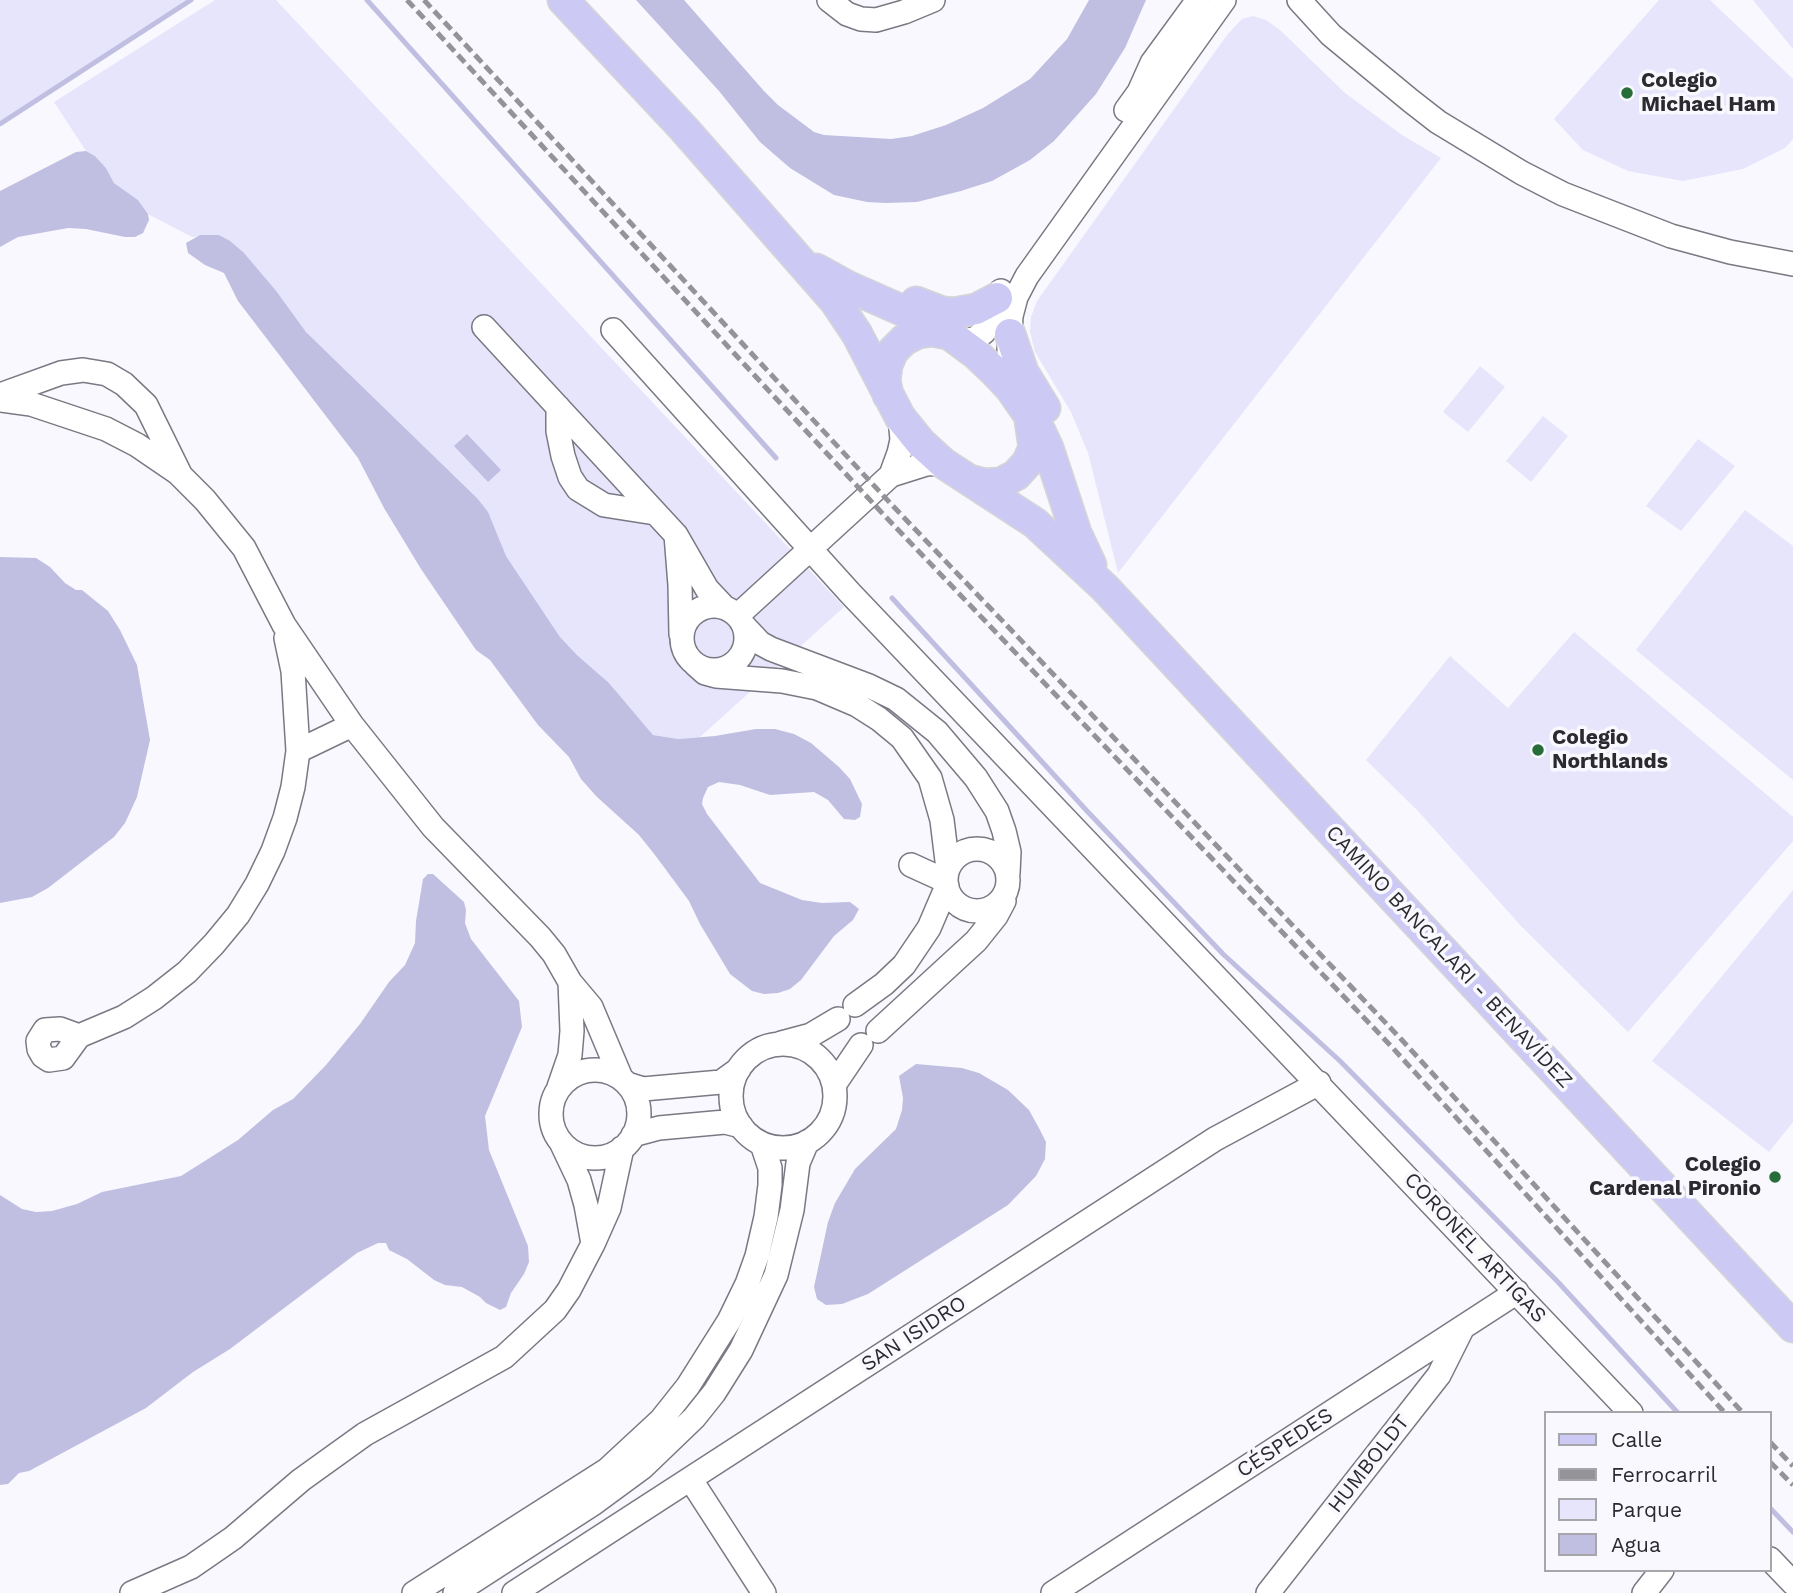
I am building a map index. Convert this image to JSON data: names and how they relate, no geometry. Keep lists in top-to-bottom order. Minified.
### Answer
{"streets":{"main road":["CAMINO BANCALARI - BENAVÍDEZ"],"street":["CORONEL ARTIGAS","SAN ISIDRO","CÉSPEDES","HUMBOLDT"]},"crossings":[["CORONEL ARTIGAS","SAN ISIDRO"],["CORONEL ARTIGAS","CÉSPEDES"],["CÉSPEDES","HUMBOLDT"]],"places":["Colegio Michael Ham","Colegio Northlands","Colegio Cardenal Pironio"],"legend":["Calle","Ferrocarril","Parque","Agua"]}
